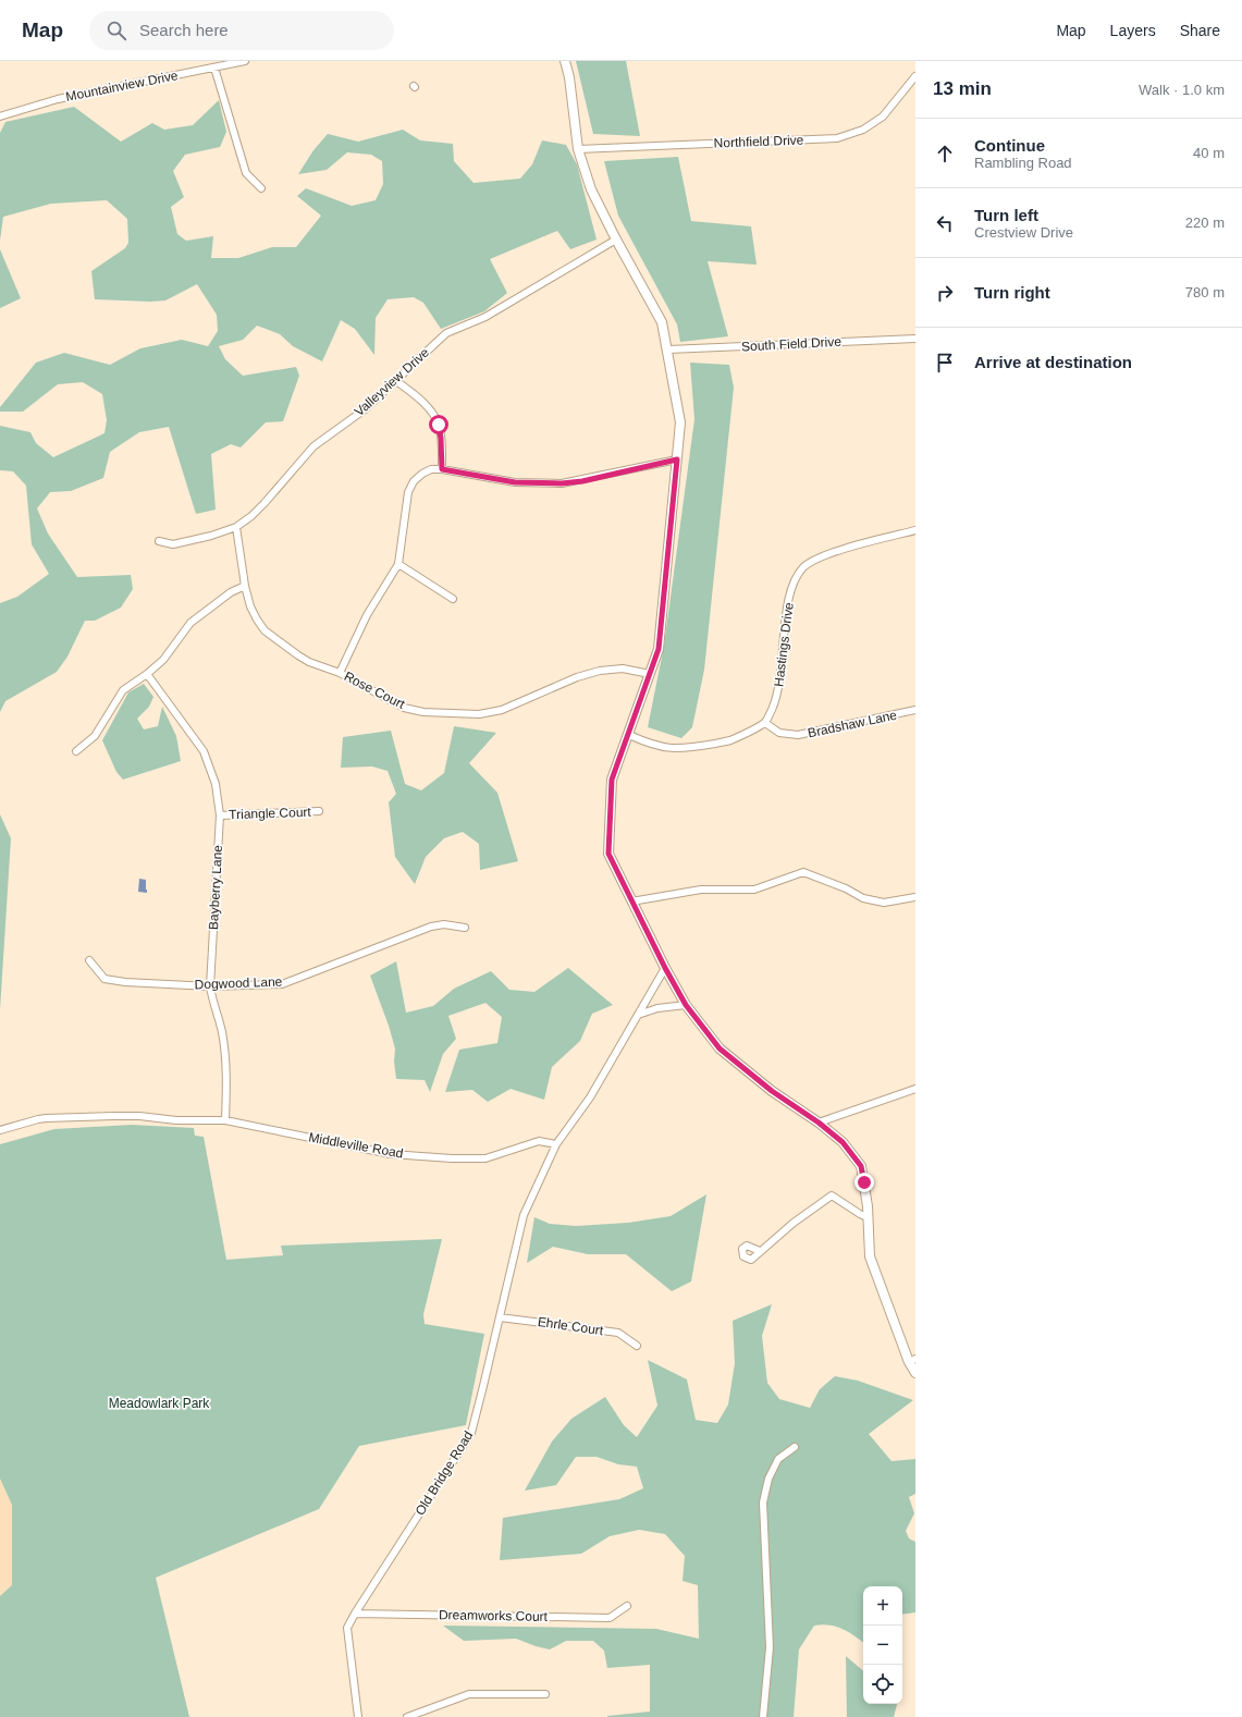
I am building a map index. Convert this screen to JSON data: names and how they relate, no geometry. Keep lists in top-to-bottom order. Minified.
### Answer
{"streets":{"street":["Mountainview Drive","Northfield Drive","South Field Drive","Valleyview Drive","Hastings Drive","Rose Court","Bradshaw Lane","Triangle Court","Bayberry Lane","Dogwood Lane","Middleville Road","Ehrle Court","Old Bridge Road","Dreamworks Court"]},"crossings":[["Valleyview Drive","Rose Court"],["Hastings Drive","Bradshaw Lane"],["Triangle Court","Bayberry Lane"],["Bayberry Lane","Dogwood Lane"],["Bayberry Lane","Middleville Road"],["Middleville Road","Old Bridge Road"],["Ehrle Court","Old Bridge Road"],["Old Bridge Road","Dreamworks Court"]],"parks":["Meadowlark Park"],"page":{"header":"Map","search":"Search here","nav":["Map","Layers","Share"],"heading":["13 min","Walk · 1.0 km"],"list":[["Continue","Rambling Road","40 m"],["Turn left","Crestview Drive","220 m"],["Turn right","780 m"],"Arrive at destination"],"map_buttons":["+","−"]}}
